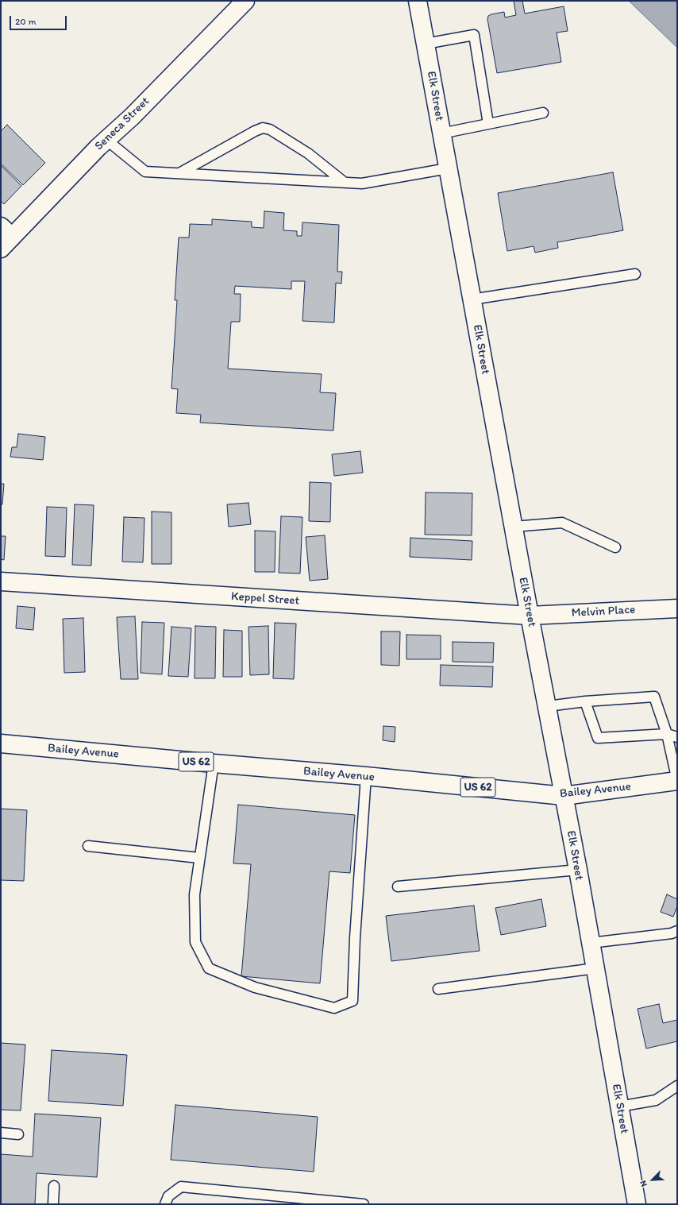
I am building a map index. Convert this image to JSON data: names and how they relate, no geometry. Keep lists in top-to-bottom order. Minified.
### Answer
{"streets":{"main road":["Elk Street","Seneca Street","Keppel Street","Melvin Place","Bailey Avenue","US 62"]},"crossings":[["Elk Street","Keppel Street"],["Elk Street","Melvin Place"],["Elk Street","Bailey Avenue"],["Keppel Street","Melvin Place"]],"scale_bar":"20 m","north":"bottom left"}
